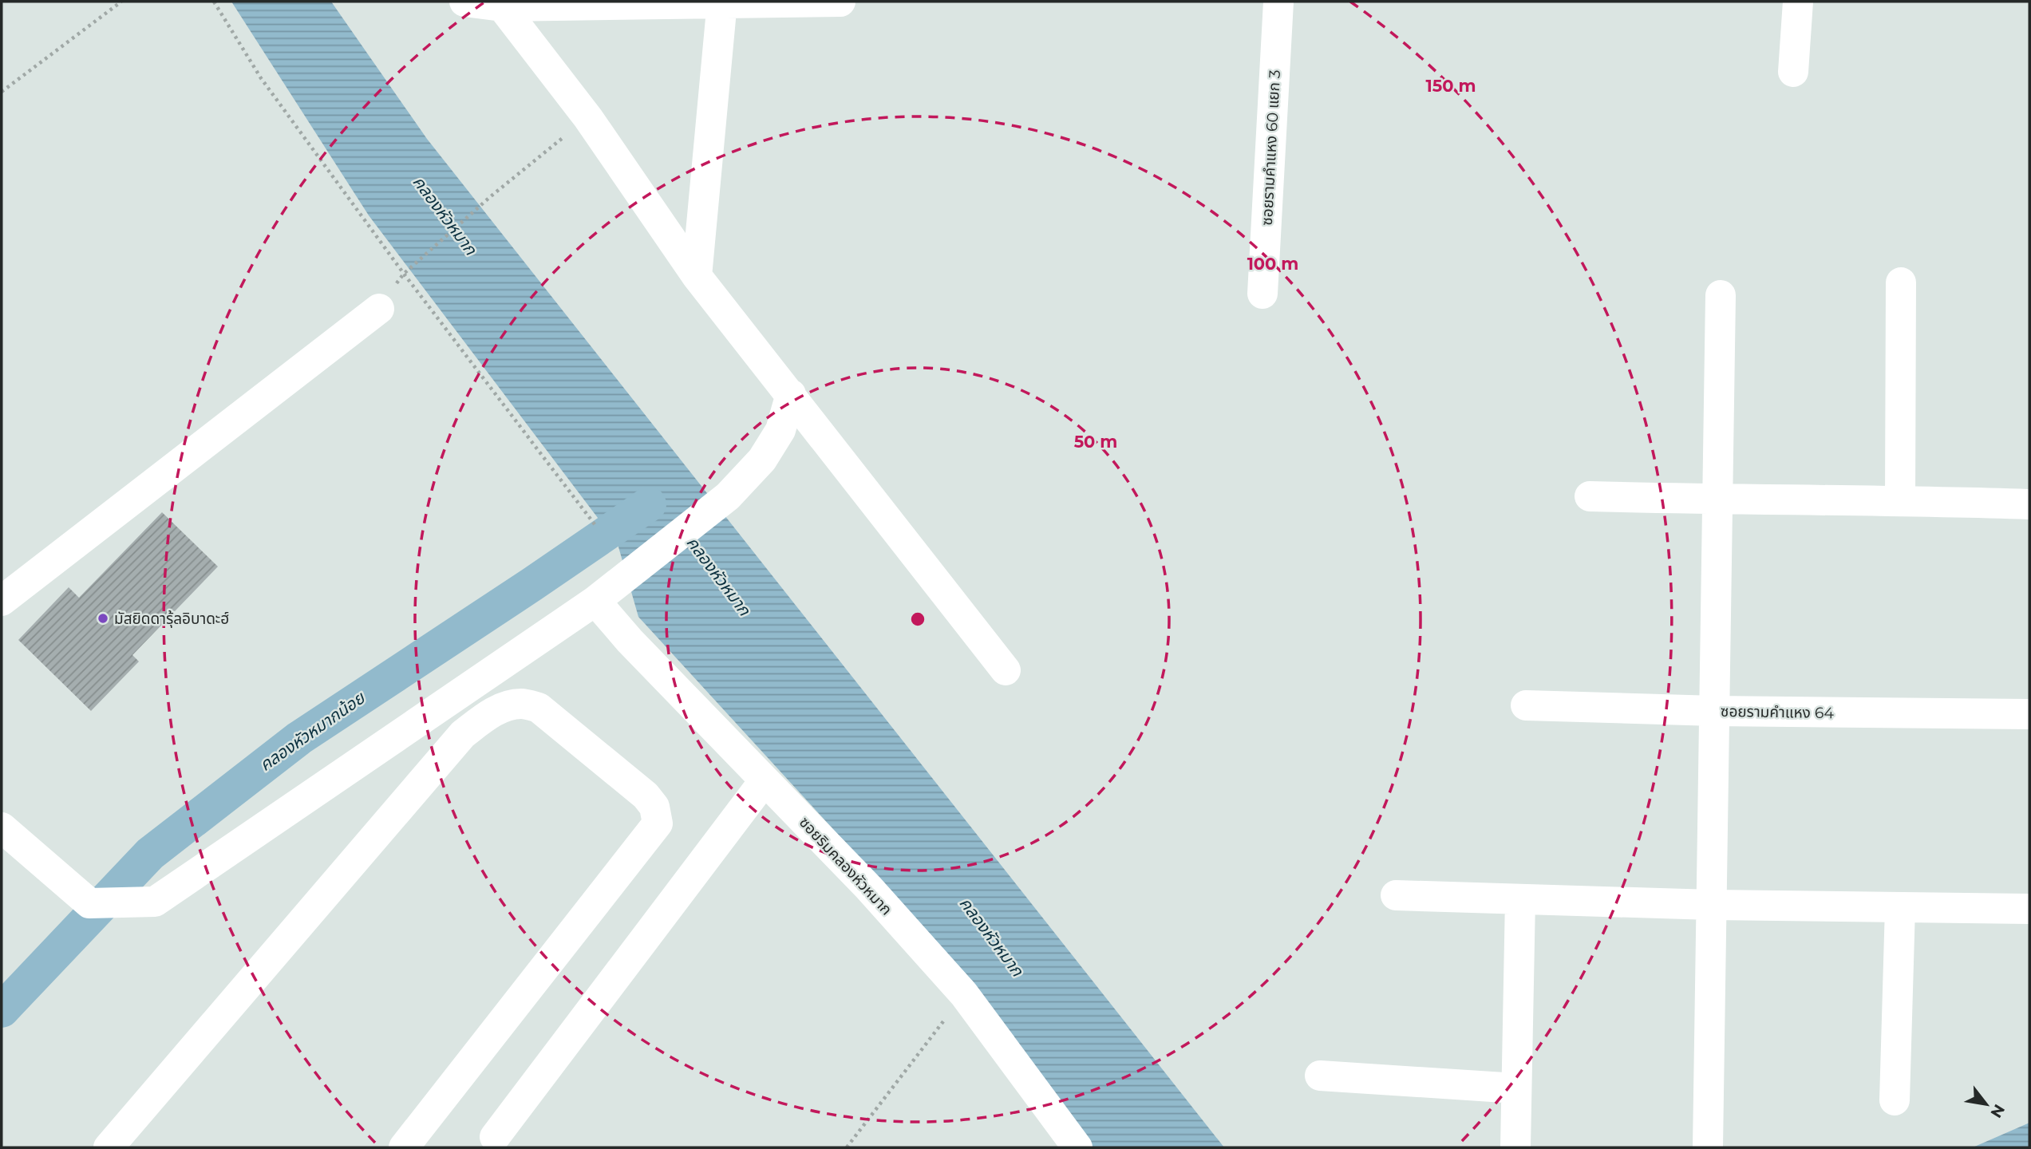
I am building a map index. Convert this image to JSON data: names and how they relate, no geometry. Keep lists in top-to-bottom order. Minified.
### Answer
{"streets":{"street":["ซอยรามคำแหง 60 แยก 3","ซอยรามคำแหง 64","ซอยริมคลองหัวหมาก"]},"water":["คลองหัวหมาก","คลองหัวหมากน้อย"],"places":["มัสยิดดารุ้ลอิบาดะฮ์"],"north":"bottom right","rings":["150 m","100 m","50 m"]}
